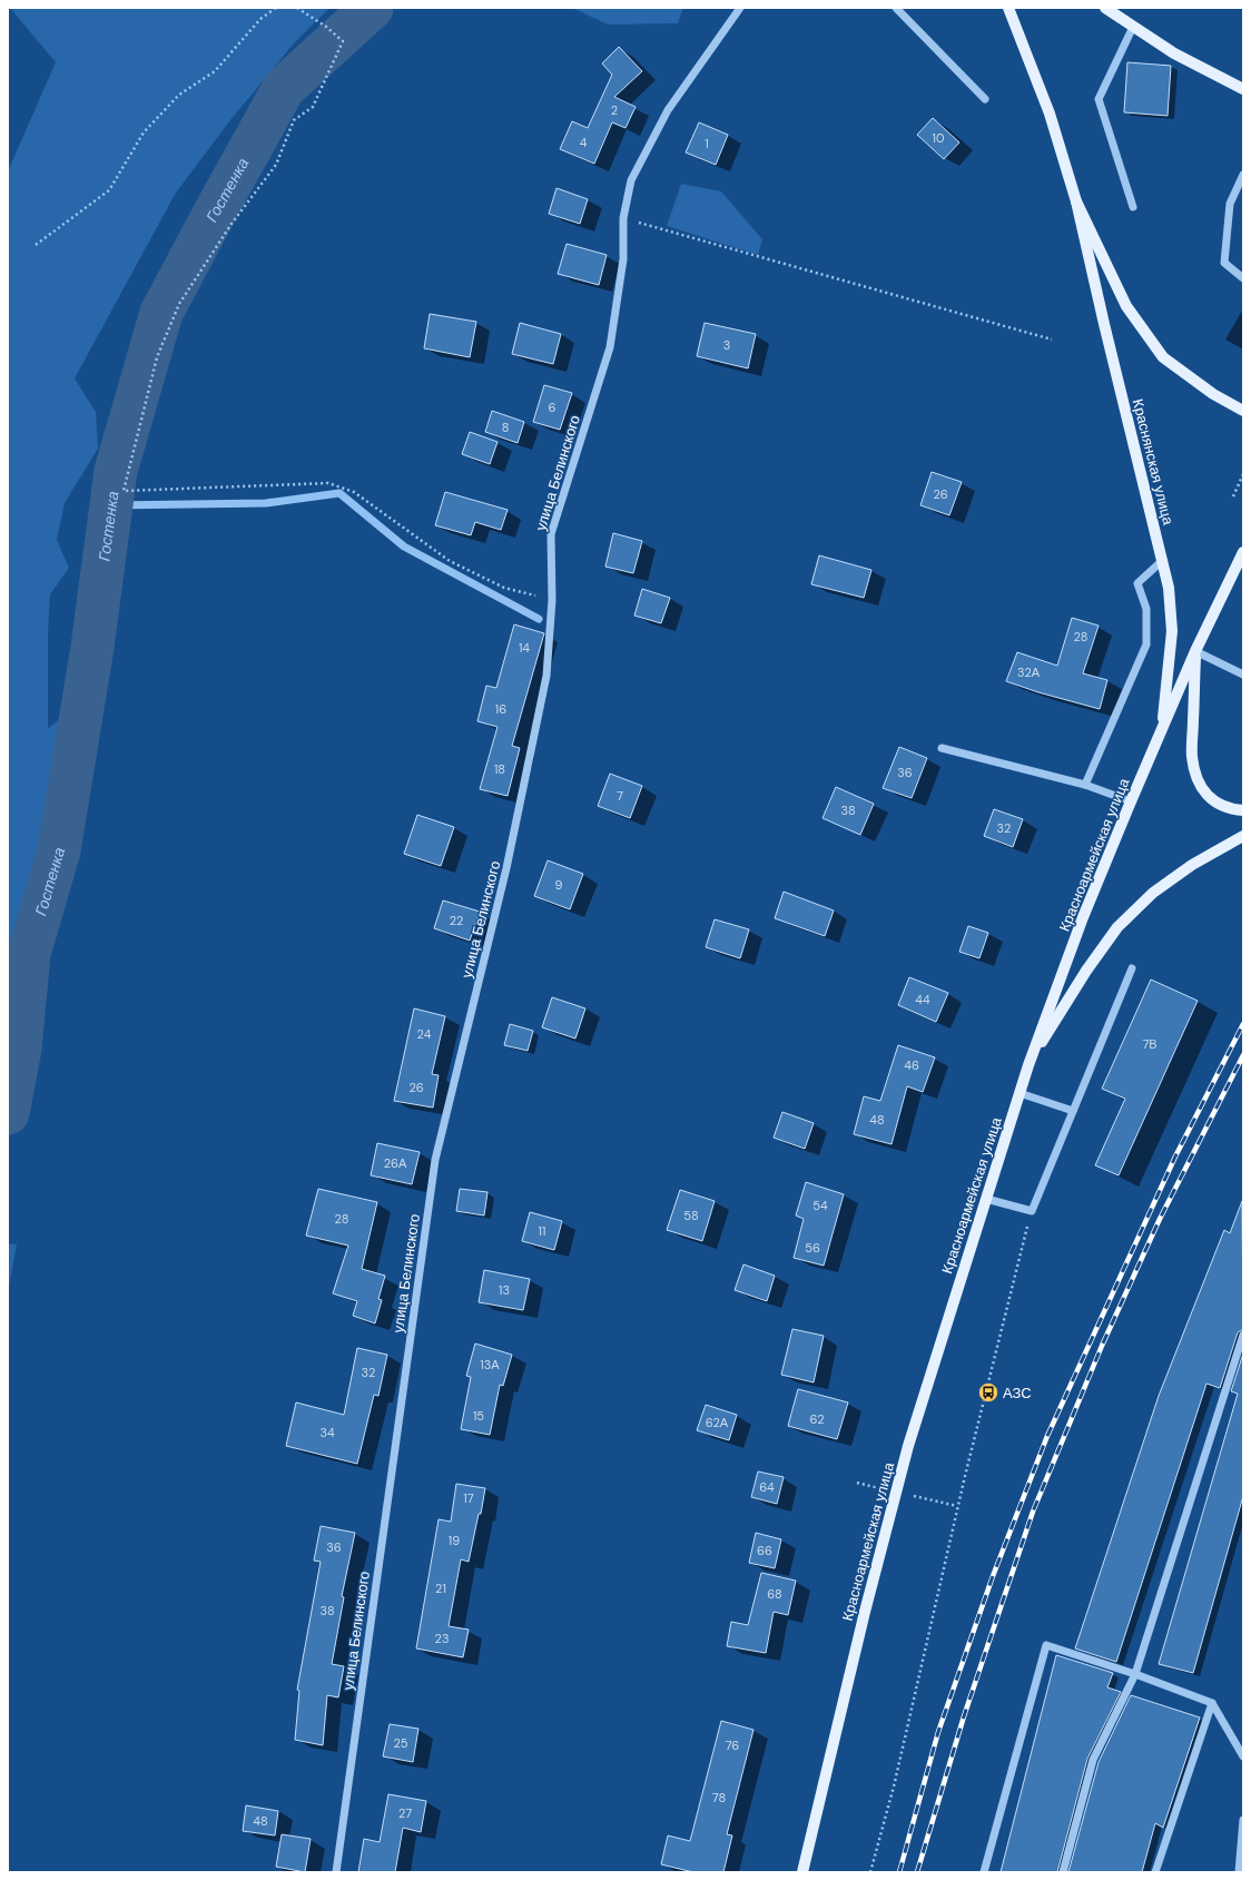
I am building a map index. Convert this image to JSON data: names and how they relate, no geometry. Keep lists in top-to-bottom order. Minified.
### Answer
{"streets":{"main road":["Краснянская улица","Красноармейская улица"],"street":["улица Белинского"]},"crossings":[["Краснянская улица","Красноармейская улица"]],"water":["Гостенка"],"places":{"bus stop":["АЗС"]},"house_numbers":["2","10","4","1","3","6","8","26","28","14","32А","16","18","36","7","38","32","9","22","44","24","7В","46","26","48","26А","54","58","28","11","56","13","13А","32","15","62","62А","34","64","17","19","36","66","21","68","38","23","25","76","78","27","48"]}
